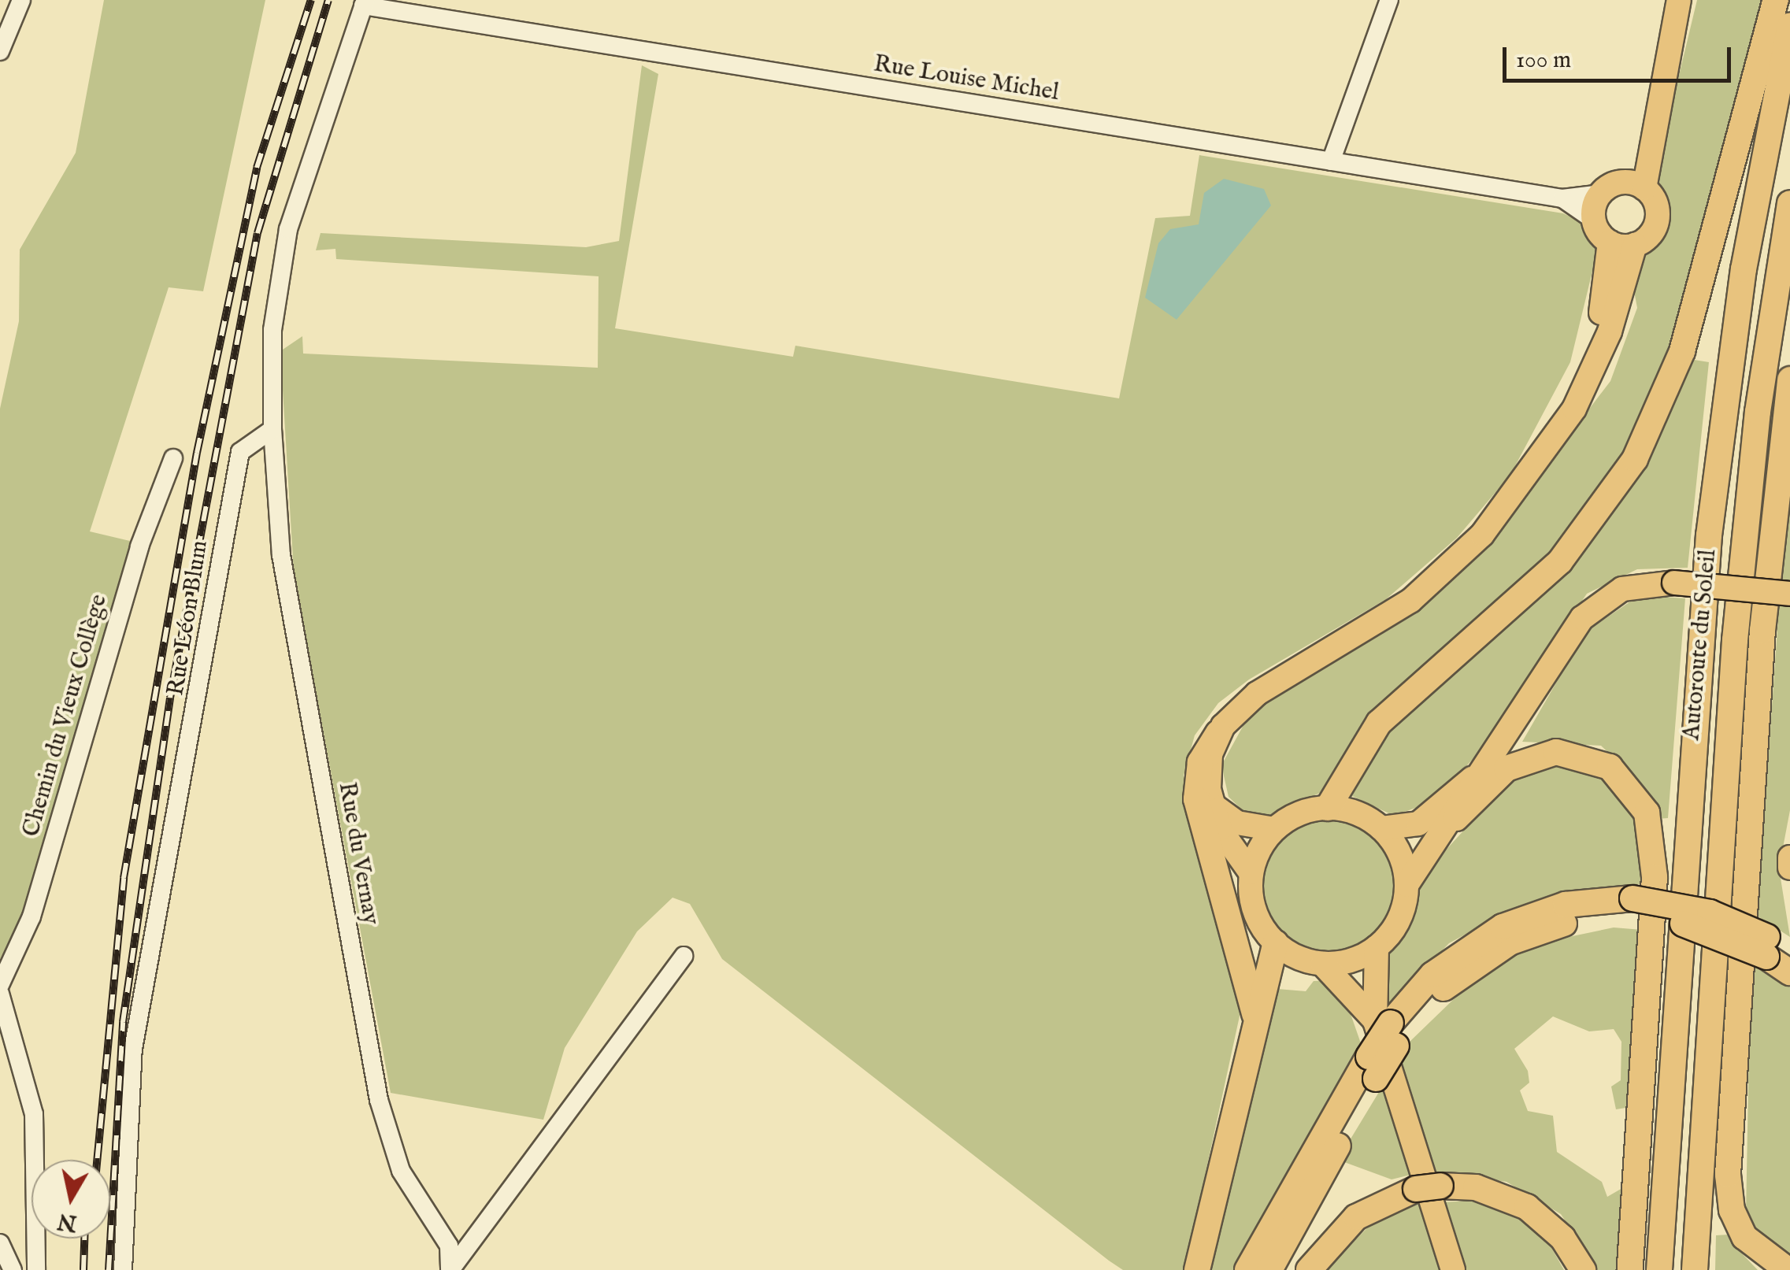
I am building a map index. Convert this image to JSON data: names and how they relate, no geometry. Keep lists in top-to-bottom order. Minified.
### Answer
{"streets":{"highway":["Autoroute du Soleil"],"street":["Rue Louise Michel","Rue Léon Blum","Chemin du Vieux Collège","Rue du Vernay"]},"crossings":[["Rue Léon Blum","Rue du Vernay"]],"scale_bar":"100 m","north":"bottom"}
